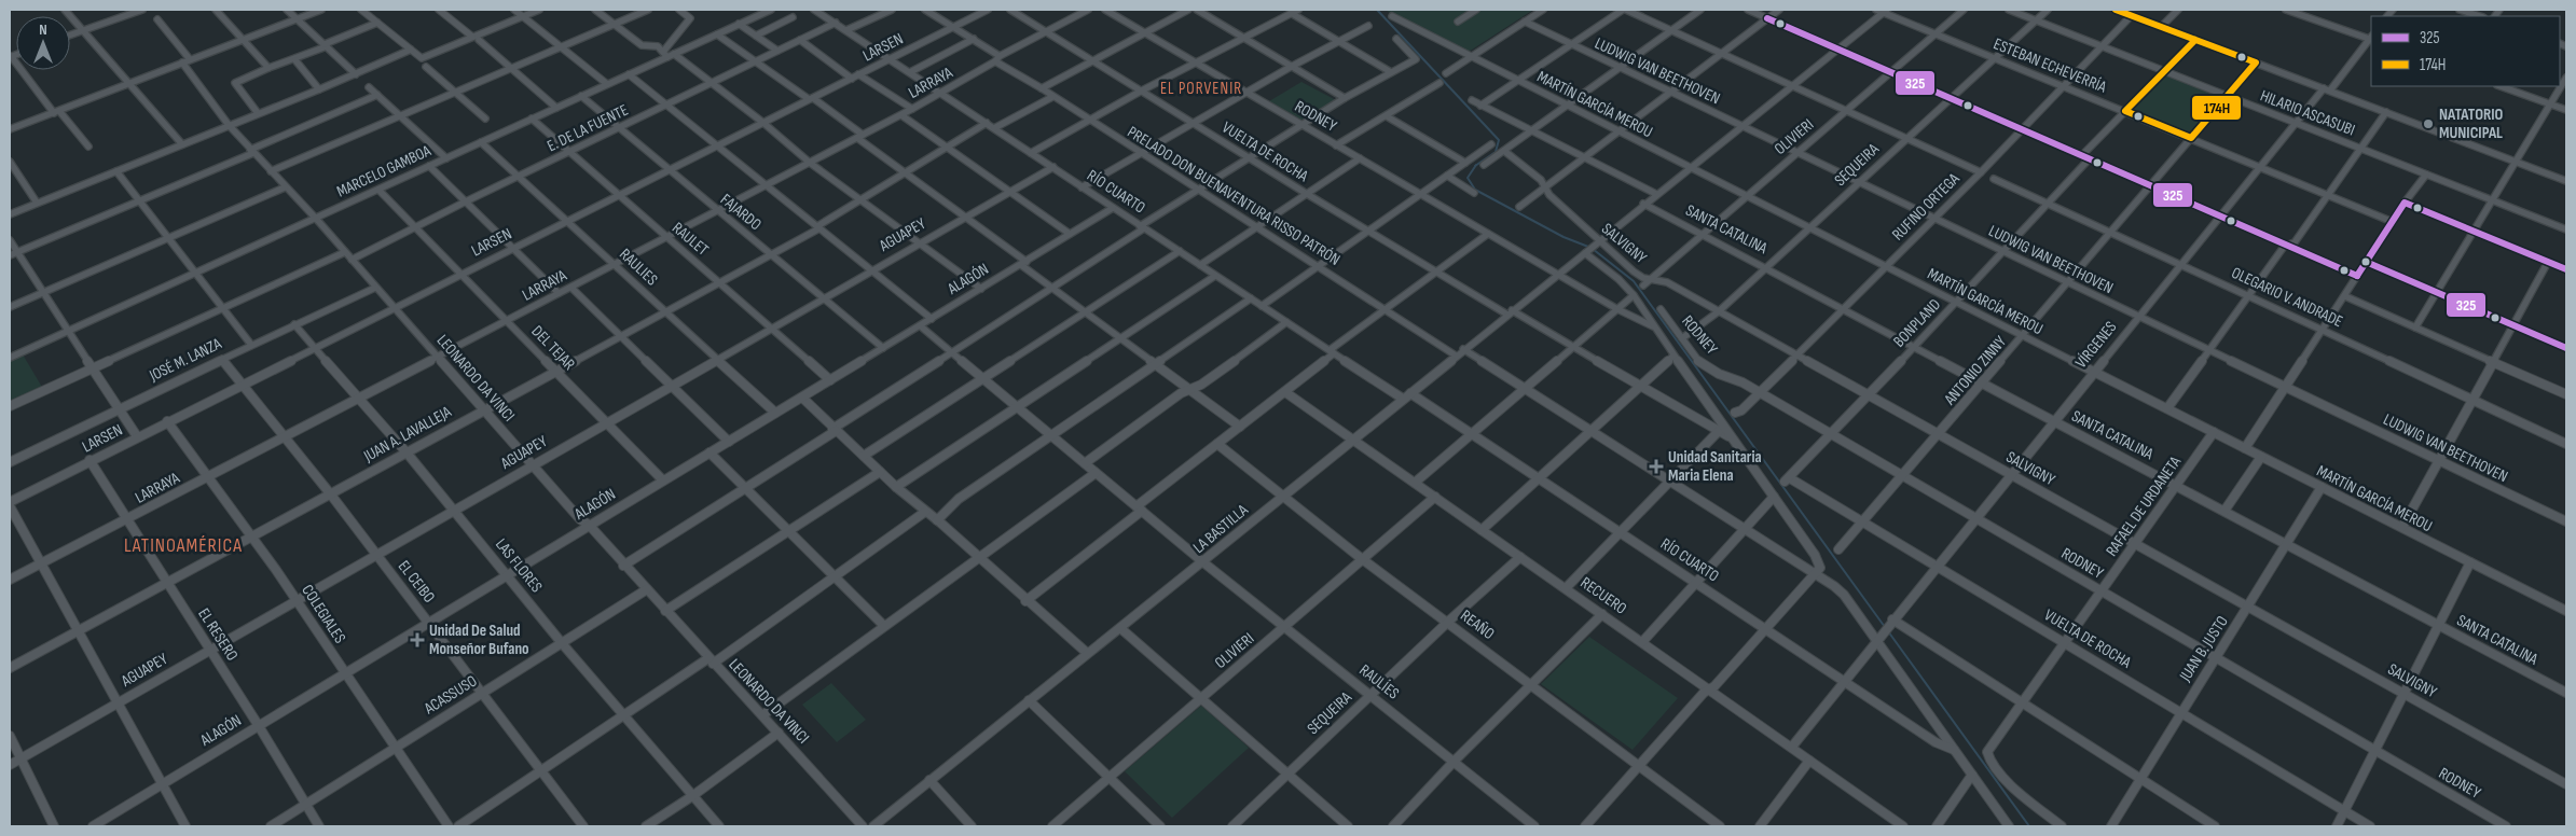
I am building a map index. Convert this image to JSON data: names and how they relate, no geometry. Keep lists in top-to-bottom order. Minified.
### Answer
{"streets":{"street":["LARSEN","ESTEBAN ECHEVERRÍA","LUDWIG VAN BEETHOVEN","LARRAYA","MARTÍN GARCÍA MEROU","HILARIO ASCASUBI","RODNEY","E. DE LA FUENTE","OLIVIERI","VUELTA DE ROCHA","SEQUEIRA","MARCELO GAMBOA","RÍO CUARTO","PRELADO DON BUENAVENTURA RISSO PATRÓN","RUFINO ORTEGA","FAJARDO","SANTA CATALINA","AGUAPEY","RAULET","SALVIGNY","RAULIES","ALAGÓN","OLEGARIO V. ANDRADE","BONPLAND","VÍRGENES","DEL TEJAR","JOSÉ M. LANZA","ANTONIO ZINNY","LEONARDO DA VINCI","JUAN A. LAVALLEJA","RAFAEL DE URDANETA","LA BASTILLA","LAS FLORES","EL CEIBO","RECUERO","COLEGIALES","REAÑO","EL RESERO","JUAN B. JUSTO","RAULÍES","ACASSUSO"]},"crossings":[["LARSEN","RÍO CUARTO"],["LARSEN","PRELADO DON BUENAVENTURA RISSO PATRÓN"],["LARSEN","FAJARDO"],["LARSEN","RAULET"],["LARSEN","RAULIES"],["LARSEN","DEL TEJAR"],["LARSEN","LEONARDO DA VINCI"],["LARSEN","LAS FLORES"],["LARSEN","EL CEIBO"],["LARSEN","COLEGIALES"],["LARSEN","EL RESERO"],["ESTEBAN ECHEVERRÍA","OLIVIERI"],["ESTEBAN ECHEVERRÍA","SEQUEIRA"],["ESTEBAN ECHEVERRÍA","RUFINO ORTEGA"],["ESTEBAN ECHEVERRÍA","VÍRGENES"],["ESTEBAN ECHEVERRÍA","ANTONIO ZINNY"],["LUDWIG VAN BEETHOVEN","OLIVIERI"],["LUDWIG VAN BEETHOVEN","SEQUEIRA"],["LUDWIG VAN BEETHOVEN","RUFINO ORTEGA"],["LUDWIG VAN BEETHOVEN","BONPLAND"],["LUDWIG VAN BEETHOVEN","VÍRGENES"],["LUDWIG VAN BEETHOVEN","ANTONIO ZINNY"],["LARRAYA","VUELTA DE ROCHA"],["LARRAYA","RÍO CUARTO"],["LARRAYA","PRELADO DON BUENAVENTURA RISSO PATRÓN"],["LARRAYA","FAJARDO"],["LARRAYA","RAULET"],["LARRAYA","RAULIES"],["LARRAYA","DEL TEJAR"],["LARRAYA","LEONARDO DA VINCI"],["LARRAYA","LAS FLORES"],["LARRAYA","EL CEIBO"],["LARRAYA","COLEGIALES"],["LARRAYA","EL RESERO"],["MARTÍN GARCÍA MEROU","OLIVIERI"],["MARTÍN GARCÍA MEROU","SEQUEIRA"],["MARTÍN GARCÍA MEROU","RUFINO ORTEGA"],["MARTÍN GARCÍA MEROU","BONPLAND"],["MARTÍN GARCÍA MEROU","VÍRGENES"],["MARTÍN GARCÍA MEROU","ANTONIO ZINNY"],["MARTÍN GARCÍA MEROU","RAFAEL DE URDANETA"],["MARTÍN GARCÍA MEROU","JUAN B. JUSTO"],["HILARIO ASCASUBI","SEQUEIRA"],["HILARIO ASCASUBI","RUFINO ORTEGA"],["HILARIO ASCASUBI","VÍRGENES"],["HILARIO ASCASUBI","ANTONIO ZINNY"],["RODNEY","SEQUEIRA"],["RODNEY","RUFINO ORTEGA"],["RODNEY","BONPLAND"],["RODNEY","VÍRGENES"],["RODNEY","ANTONIO ZINNY"],["RODNEY","RAFAEL DE URDANETA"],["RODNEY","LA BASTILLA"],["RODNEY","JUAN B. JUSTO"],["E. DE LA FUENTE","RÍO CUARTO"],["E. DE LA FUENTE","FAJARDO"],["E. DE LA FUENTE","RAULET"],["E. DE LA FUENTE","RAULIES"],["E. DE LA FUENTE","DEL TEJAR"],["E. DE LA FUENTE","LEONARDO DA VINCI"],["OLIVIERI","SANTA CATALINA"],["OLIVIERI","SALVIGNY"],["OLIVIERI","RECUERO"],["OLIVIERI","REAÑO"],["OLIVIERI","RAULÍES"],["VUELTA DE ROCHA","BONPLAND"],["VUELTA DE ROCHA","VÍRGENES"],["VUELTA DE ROCHA","ANTONIO ZINNY"],["VUELTA DE ROCHA","RAFAEL DE URDANETA"],["VUELTA DE ROCHA","LA BASTILLA"],["VUELTA DE ROCHA","JUAN B. JUSTO"],["SEQUEIRA","SANTA CATALINA"],["SEQUEIRA","SALVIGNY"],["SEQUEIRA","RECUERO"],["SEQUEIRA","REAÑO"],["SEQUEIRA","RAULÍES"],["MARCELO GAMBOA","FAJARDO"],["MARCELO GAMBOA","RAULET"],["MARCELO GAMBOA","RAULIES"],["MARCELO GAMBOA","DEL TEJAR"],["MARCELO GAMBOA","LEONARDO DA VINCI"],["RÍO CUARTO","AGUAPEY"],["RÍO CUARTO","ALAGÓN"],["RÍO CUARTO","JUAN A. LAVALLEJA"],["RÍO CUARTO","LA BASTILLA"],["PRELADO DON BUENAVENTURA RISSO PATRÓN","LA BASTILLA"],["RUFINO ORTEGA","SANTA CATALINA"],["RUFINO ORTEGA","SALVIGNY"],["FAJARDO","AGUAPEY"],["FAJARDO","ALAGÓN"],["FAJARDO","JUAN A. LAVALLEJA"],["SANTA CATALINA","BONPLAND"],["SANTA CATALINA","VÍRGENES"],["SANTA CATALINA","ANTONIO ZINNY"],["SANTA CATALINA","RAFAEL DE URDANETA"],["SANTA CATALINA","JUAN B. JUSTO"],["AGUAPEY","RAULET"],["AGUAPEY","RAULIES"],["AGUAPEY","DEL TEJAR"],["AGUAPEY","LEONARDO DA VINCI"],["AGUAPEY","LAS FLORES"],["AGUAPEY","EL CEIBO"],["AGUAPEY","COLEGIALES"],["AGUAPEY","EL RESERO"],["RAULET","ALAGÓN"],["RAULET","JUAN A. LAVALLEJA"],["SALVIGNY","BONPLAND"],["SALVIGNY","VÍRGENES"],["SALVIGNY","ANTONIO ZINNY"],["SALVIGNY","RAFAEL DE URDANETA"],["SALVIGNY","LA BASTILLA"],["SALVIGNY","JUAN B. JUSTO"],["RAULIES","ALAGÓN"],["RAULIES","JUAN A. LAVALLEJA"],["ALAGÓN","DEL TEJAR"],["ALAGÓN","LEONARDO DA VINCI"],["ALAGÓN","LAS FLORES"],["ALAGÓN","EL CEIBO"],["ALAGÓN","COLEGIALES"],["ALAGÓN","EL RESERO"],["ALAGÓN","RAULÍES"],["OLEGARIO V. ANDRADE","BONPLAND"],["OLEGARIO V. ANDRADE","VÍRGENES"],["OLEGARIO V. ANDRADE","ANTONIO ZINNY"],["DEL TEJAR","JUAN A. LAVALLEJA"],["JOSÉ M. LANZA","LEONARDO DA VINCI"],["JOSÉ M. LANZA","LAS FLORES"],["JOSÉ M. LANZA","EL CEIBO"],["LEONARDO DA VINCI","JUAN A. LAVALLEJA"],["LEONARDO DA VINCI","ACASSUSO"],["JUAN A. LAVALLEJA","LAS FLORES"],["JUAN A. LAVALLEJA","EL CEIBO"],["JUAN A. LAVALLEJA","COLEGIALES"],["JUAN A. LAVALLEJA","EL RESERO"],["LA BASTILLA","RECUERO"],["LA BASTILLA","REAÑO"],["LA BASTILLA","RAULÍES"],["LAS FLORES","ACASSUSO"],["EL CEIBO","ACASSUSO"],["COLEGIALES","ACASSUSO"],["EL RESERO","ACASSUSO"]],"districts":["EL PORVENIR","LATINOAMÉRICA"],"places":{"other":["NATATORIO MUNICIPAL"],"health":["Unidad Sanitaria Maria Elena","Unidad De Salud Monseñor Bufano"]},"lines":["transit line 174H","transit line 325"],"legend":["325","174H"],"north":"top"}
